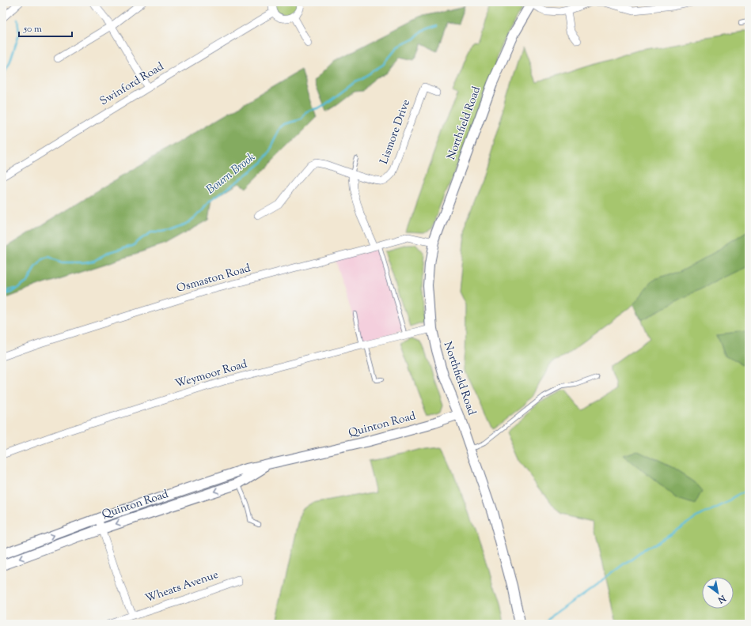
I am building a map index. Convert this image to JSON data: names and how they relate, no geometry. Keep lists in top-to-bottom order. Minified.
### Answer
{"streets":{"street":["Swinford Road","Northfield Road","Lismore Drive","Osmaston Road","Weymoor Road","Quinton Road","Wheats Avenue"]},"crossings":[["Northfield Road","Osmaston Road"],["Northfield Road","Weymoor Road"],["Northfield Road","Quinton Road"]],"water":["Bourn Brook"],"scale_bar":"50 m","north":"bottom right"}
